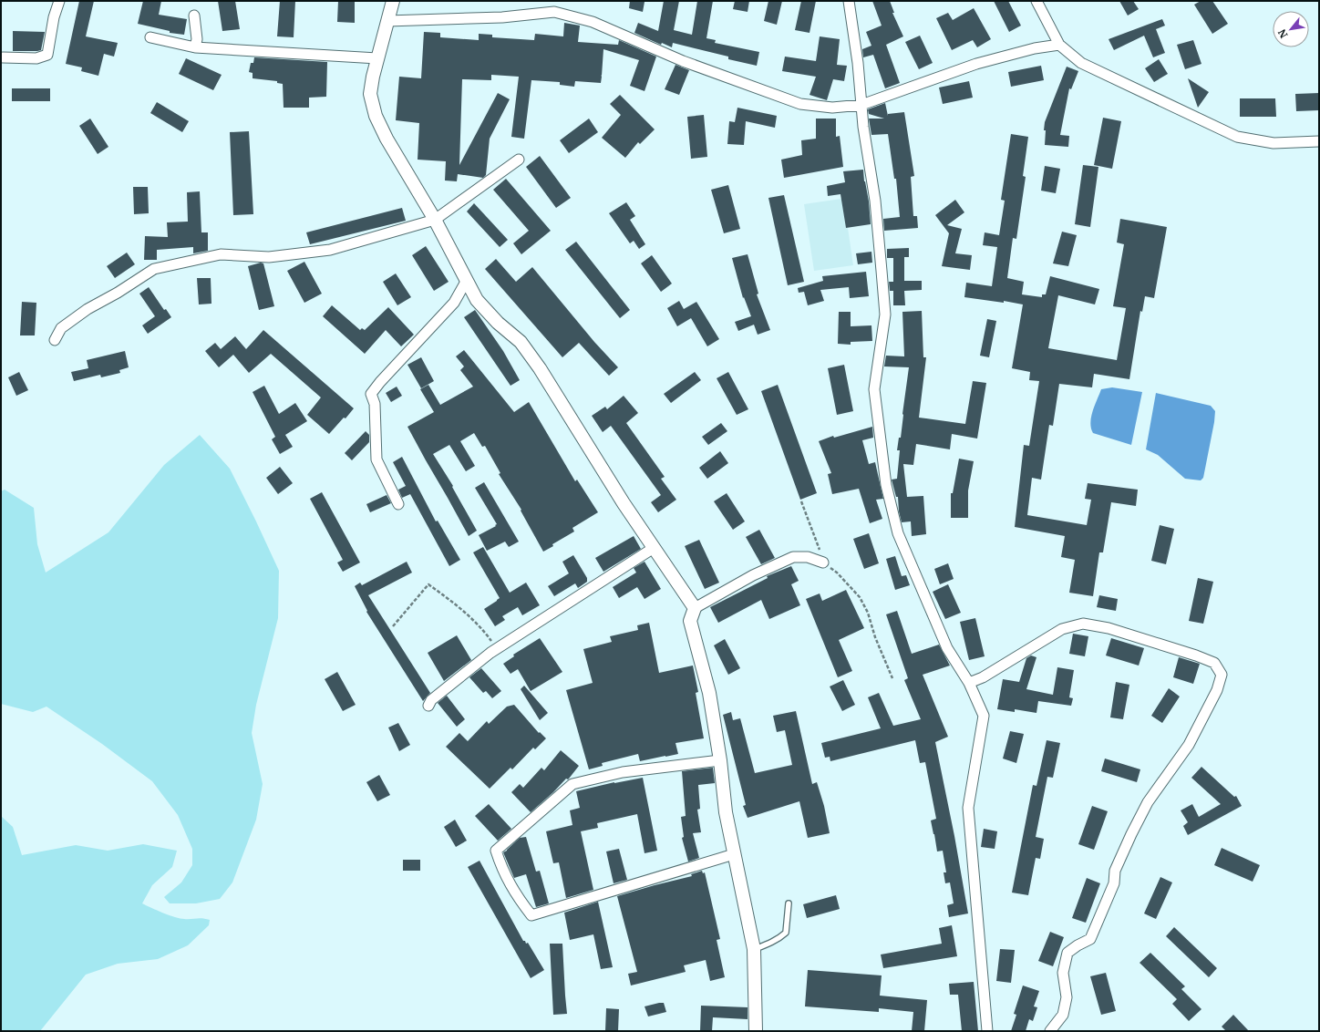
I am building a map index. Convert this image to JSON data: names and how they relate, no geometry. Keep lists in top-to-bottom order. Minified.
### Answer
{"north":"bottom left"}
